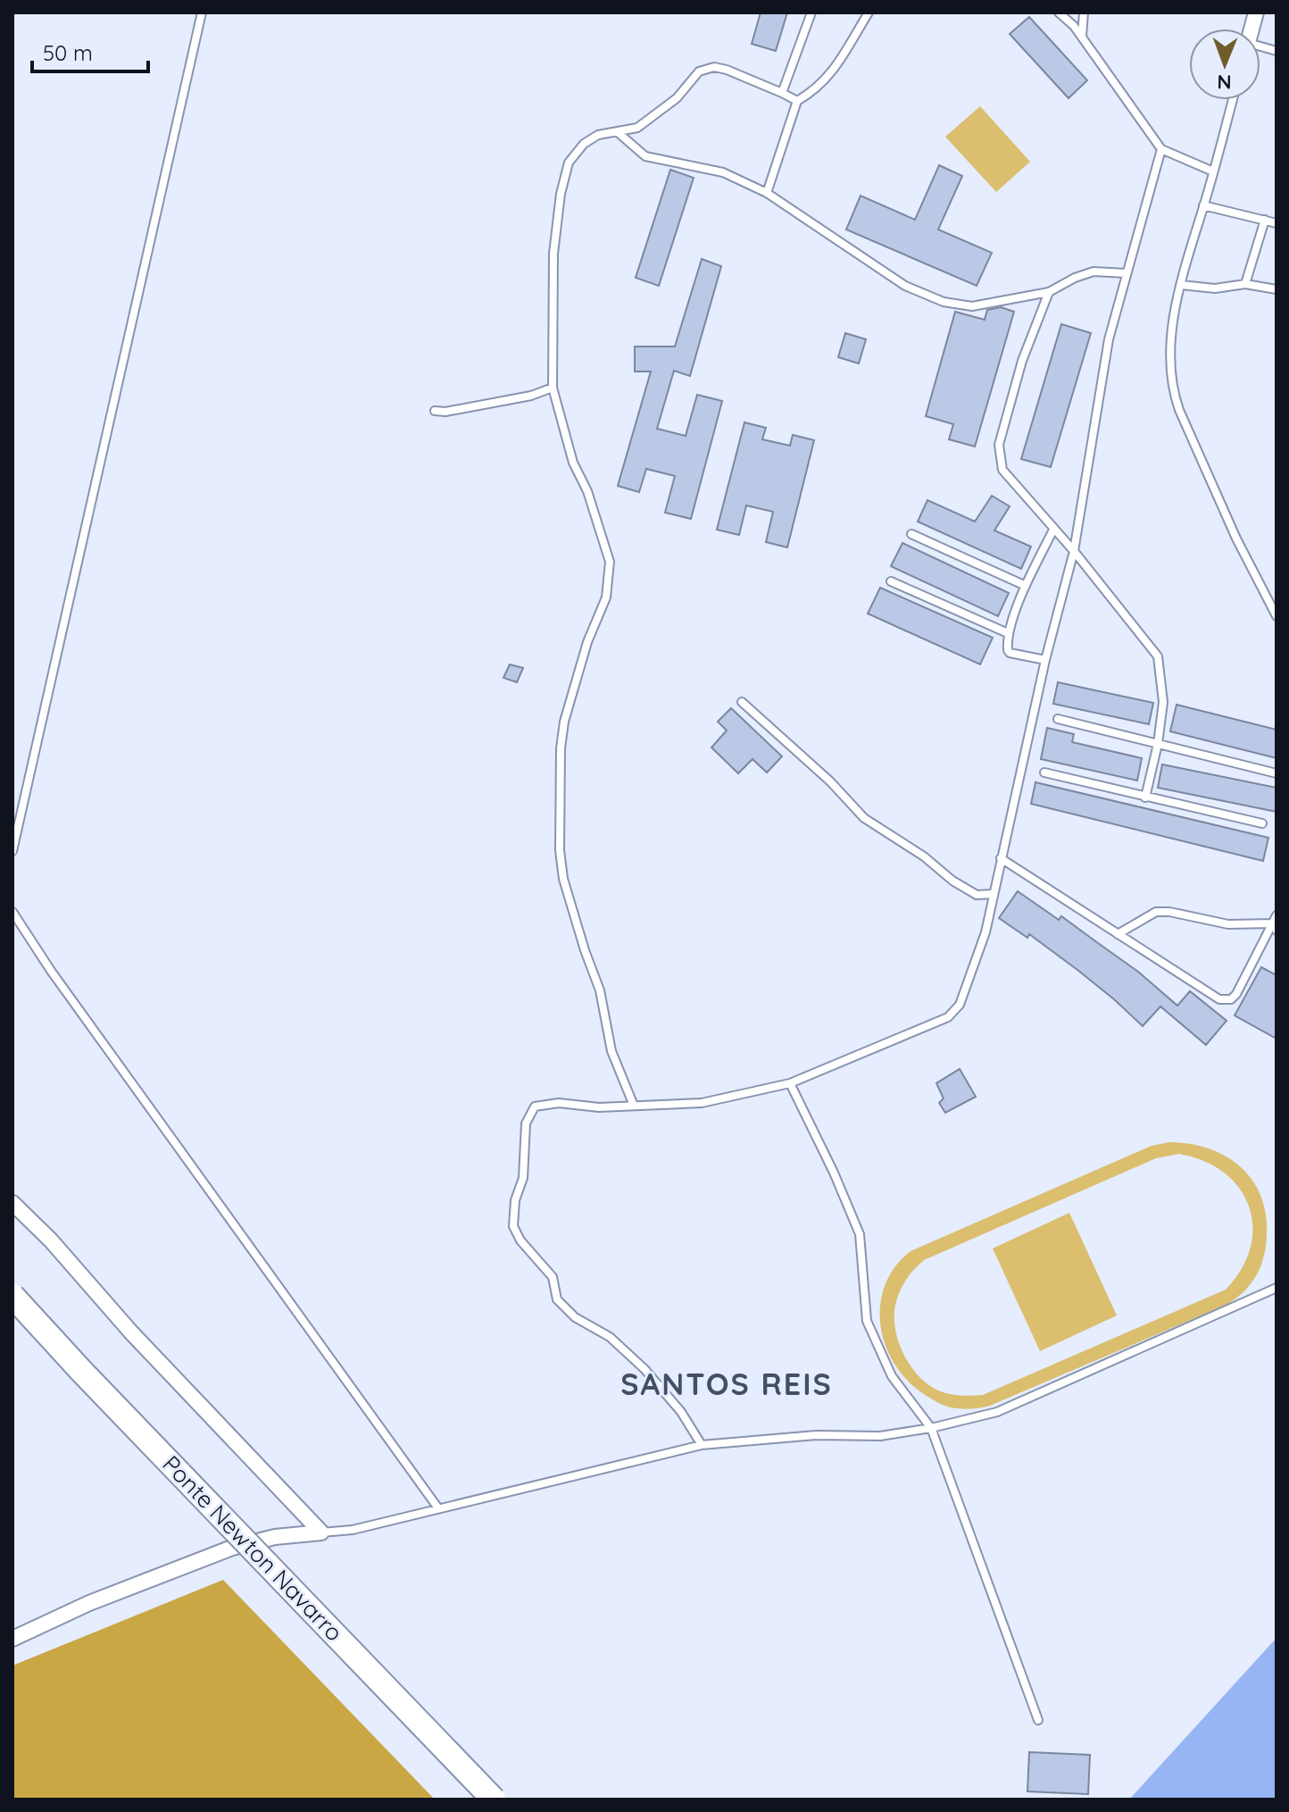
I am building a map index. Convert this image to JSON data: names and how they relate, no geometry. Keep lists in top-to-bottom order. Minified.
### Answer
{"streets":{"main road":["Ponte Newton Navarro"]},"districts":["SANTOS REIS"],"scale_bar":"50 m","north":"bottom"}
